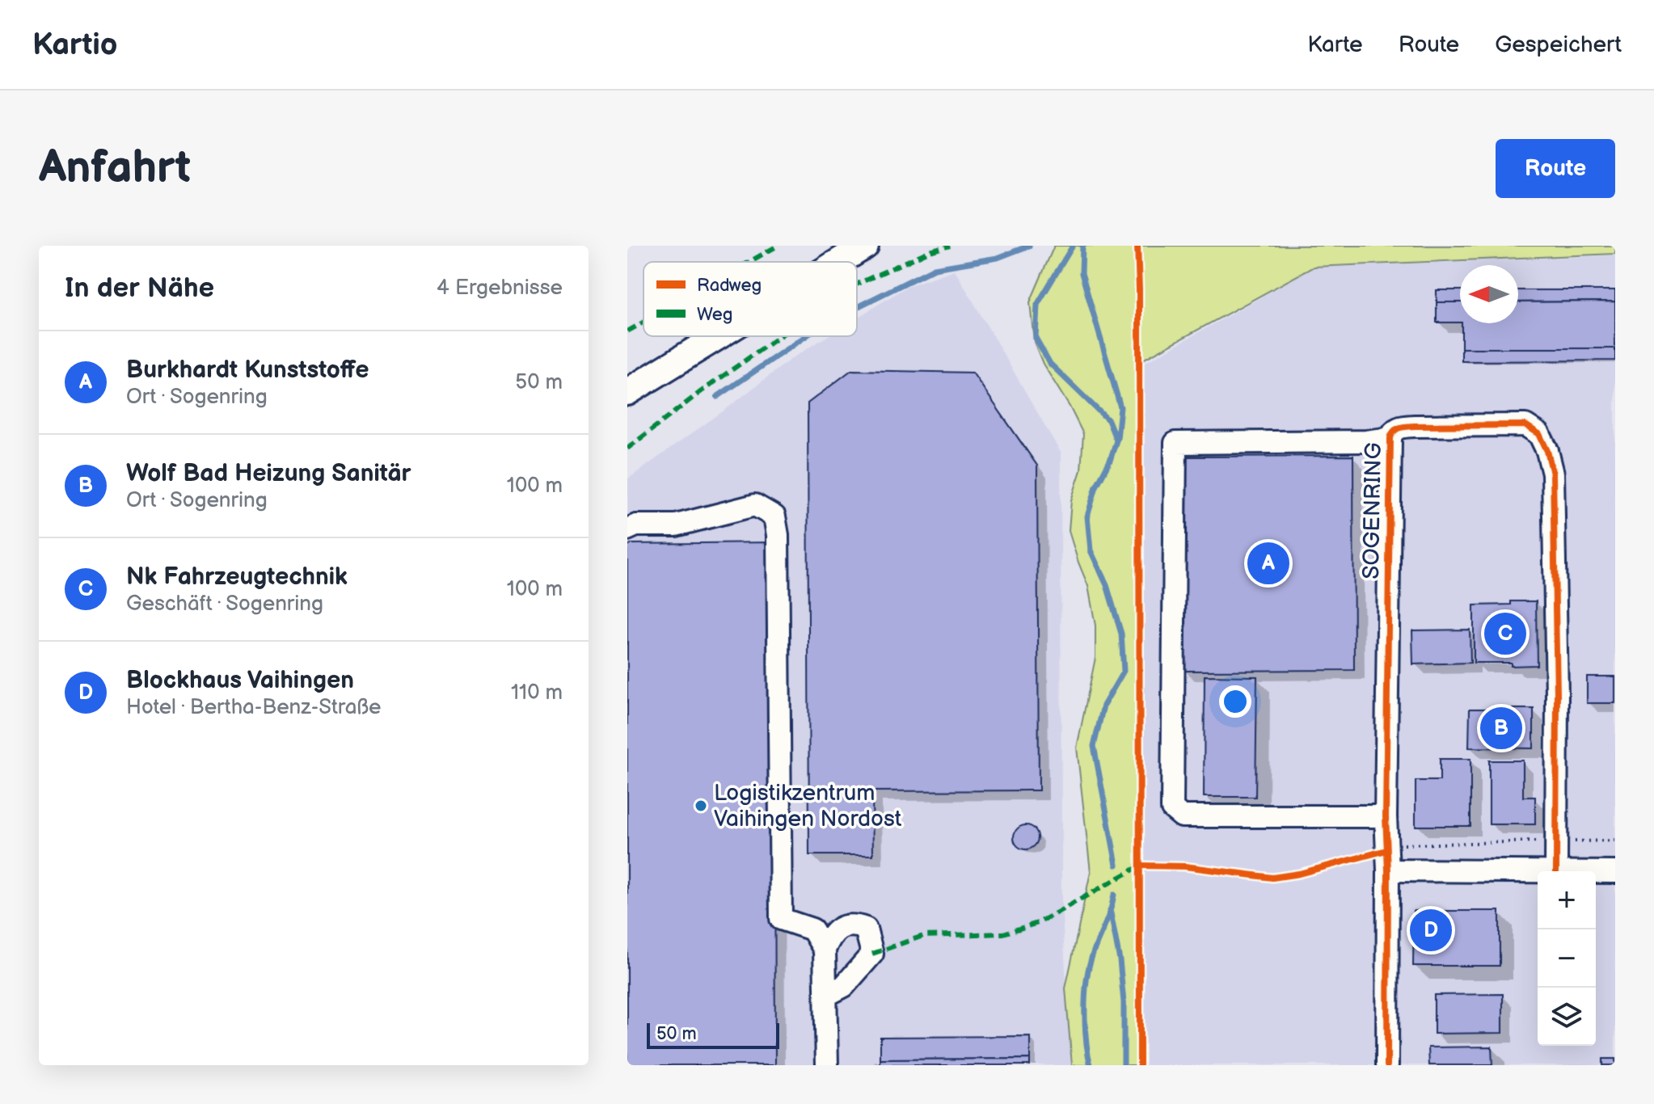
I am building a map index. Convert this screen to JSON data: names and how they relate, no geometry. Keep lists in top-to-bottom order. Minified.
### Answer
{"streets":{"street":["SOGENRING"]},"places":["Logistikzentrum Vaihingen Nordost"],"legend":["Radweg","Weg"],"scale_bar":"50 m","north":"left","page":{"header":"Kartio","nav":["Karte","Route","Gespeichert"],"buttons":"Route","title":"Anfahrt","heading":["In der Nähe","4 Ergebnisse"],"list":[{"mark":"A","name":"Burkhardt Kunststoffe","note":"Ort · Sogenring","value":"50 m"},{"mark":"B","name":"Wolf Bad Heizung Sanitär","note":"Ort · Sogenring","value":"100 m"},{"mark":"C","name":"Nk Fahrzeugtechnik","note":"Geschäft · Sogenring","value":"100 m"},{"mark":"D","name":"Blockhaus Vaihingen","note":"Hotel · Bertha-Benz-Straße","value":"110 m"}],"pins":["A","C","B","D"],"map_buttons":["+","−"],"scale":"50 m"}}
